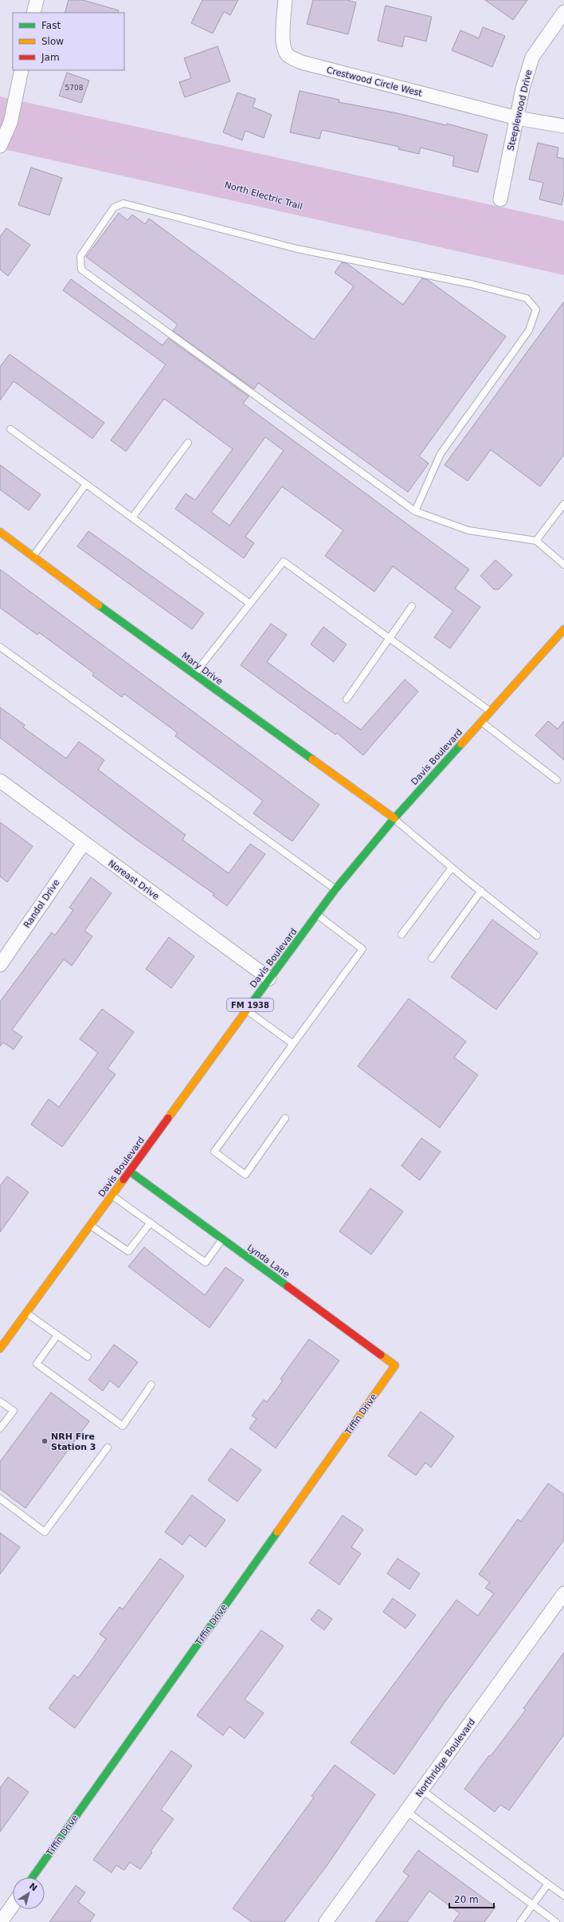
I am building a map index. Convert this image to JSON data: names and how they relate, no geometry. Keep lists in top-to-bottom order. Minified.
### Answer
{"streets":{"street":["Crestwood Circle West","Steeplewood Drive","Mary Drive","Davis Boulevard","Noreast Drive","Randol Drive","FM 1938","Lynda Lane","Tiffin Drive","Northridge Boulevard"],"path":["North Electric Trail"]},"crossings":[["Crestwood Circle West","Steeplewood Drive"],["Mary Drive","Davis Boulevard"],["Davis Boulevard","Noreast Drive"],["Davis Boulevard","Lynda Lane"],["Noreast Drive","Randol Drive"],["Lynda Lane","Tiffin Drive"]],"places":["NRH Fire Station 3"],"house_numbers":["5708"],"legend":["Fast","Slow","Jam"],"scale_bar":"20 m","north":"top right"}
